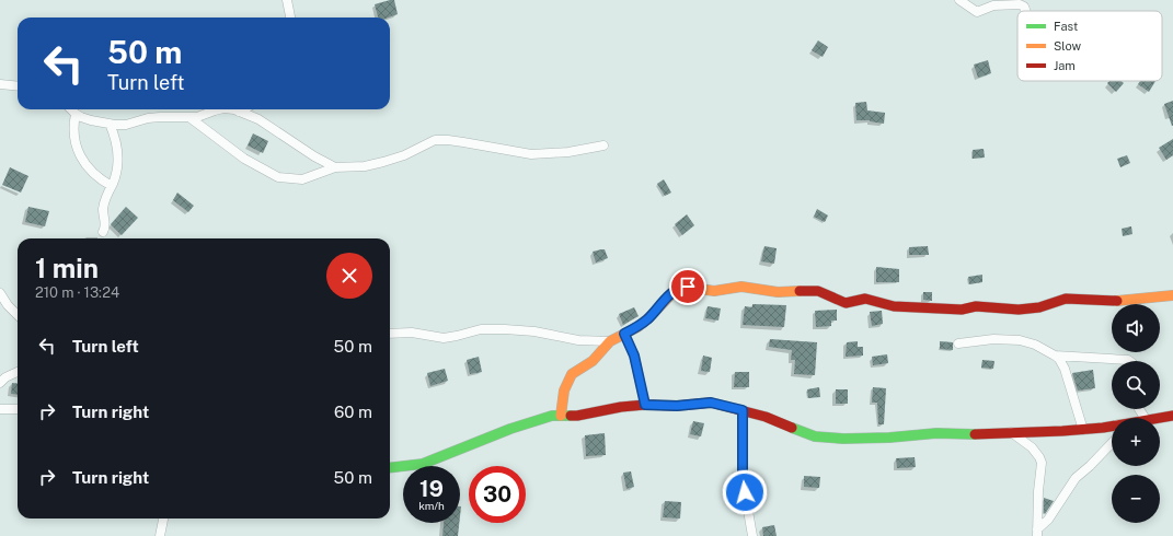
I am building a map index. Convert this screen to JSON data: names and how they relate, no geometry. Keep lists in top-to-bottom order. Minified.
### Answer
{"legend":["Fast","Slow","Jam"],"page":{"turn":["50 m","Turn left"],"heading":["1 min","210 m · 13:24"],"map_buttons":["+","−"],"list":[{"name":"Turn left","value":"50 m"},{"name":"Turn right","value":"60 m"},{"name":"Turn right","value":"50 m"}],"speed":"19 km/h","limit":"30"}}
